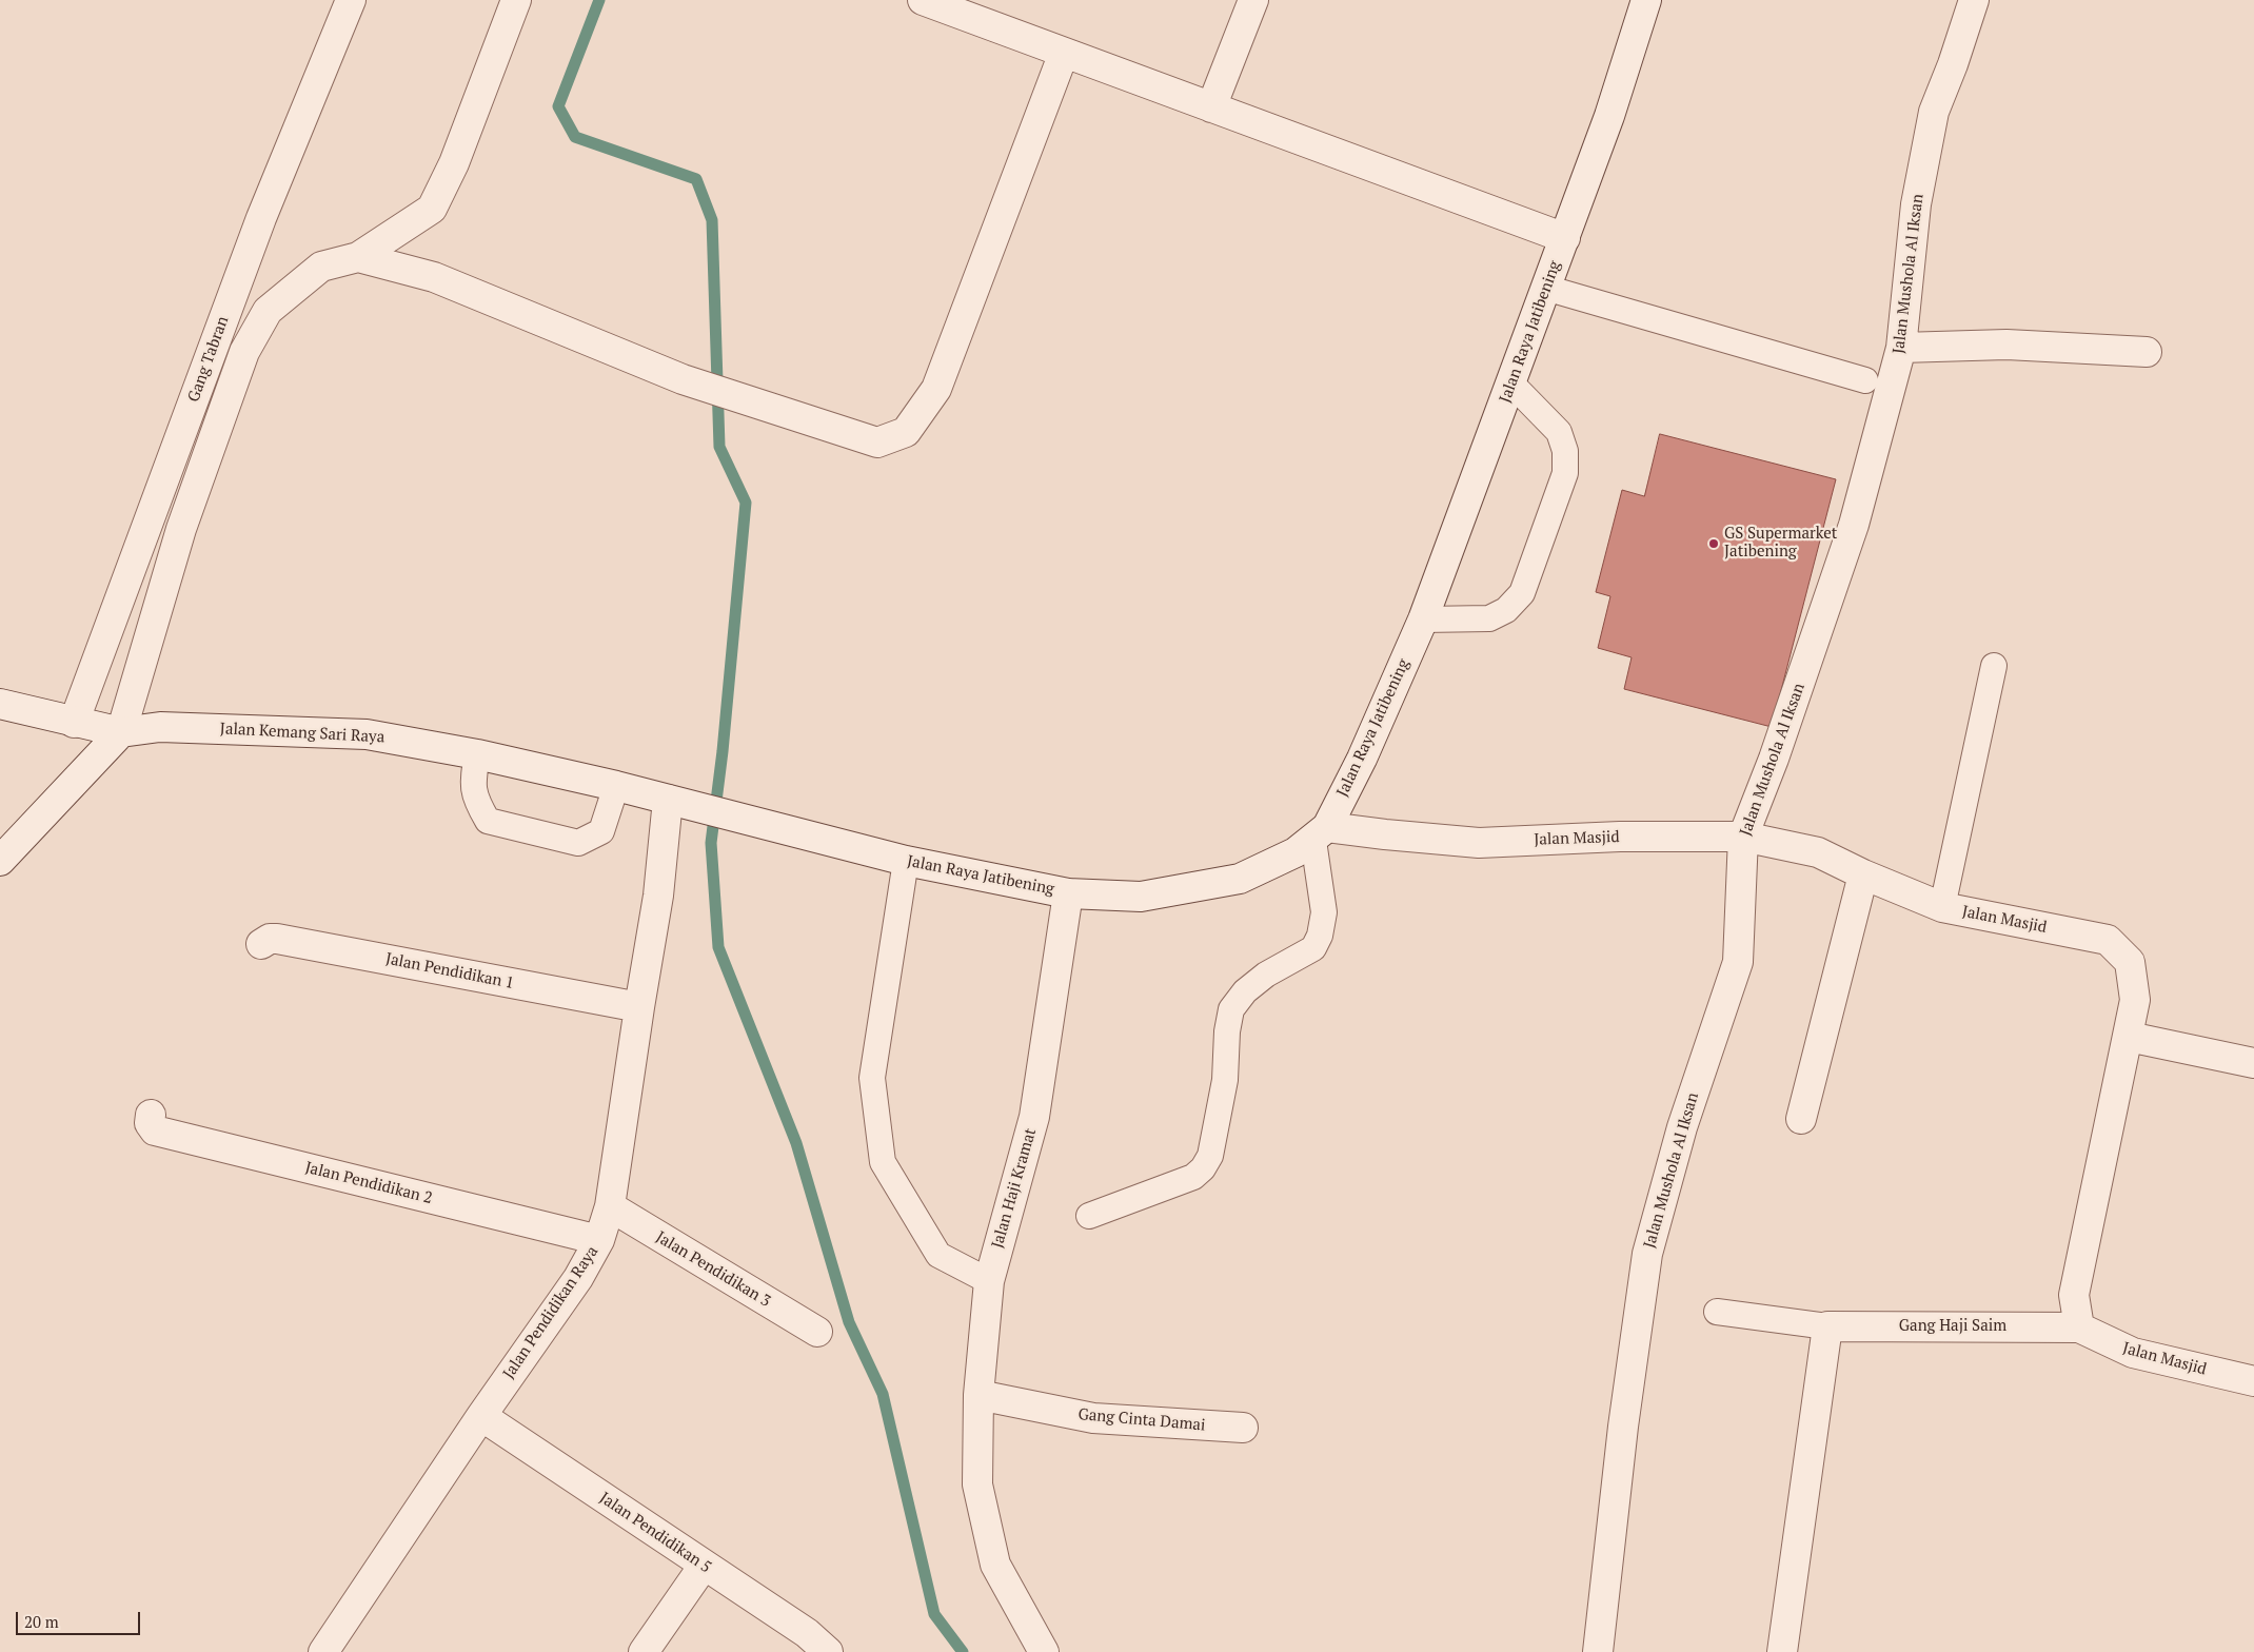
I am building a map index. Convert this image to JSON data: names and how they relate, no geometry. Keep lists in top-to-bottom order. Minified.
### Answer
{"streets":{"street":["Jalan Mushola Al Iksan","Jalan Raya Jatibening","Gang Tabran","Jalan Kemang Sari Raya","Jalan Masjid","Jalan Pendidikan 1","Jalan Pendidikan 2","Jalan Haji Kramat","Jalan Pendidikan 3","Jalan Pendidikan Raya","Gang Haji Saim","Gang Cinta Damai","Jalan Pendidikan 5"]},"crossings":[["Jalan Mushola Al Iksan","Jalan Masjid"],["Jalan Raya Jatibening","Jalan Kemang Sari Raya"],["Jalan Raya Jatibening","Jalan Masjid"],["Jalan Raya Jatibening","Jalan Haji Kramat"],["Jalan Raya Jatibening","Jalan Pendidikan Raya"],["Jalan Kemang Sari Raya","Jalan Pendidikan Raya"],["Jalan Masjid","Gang Haji Saim"],["Jalan Pendidikan 1","Jalan Pendidikan Raya"],["Jalan Pendidikan 2","Jalan Pendidikan Raya"],["Jalan Haji Kramat","Gang Cinta Damai"],["Jalan Pendidikan 3","Jalan Pendidikan Raya"],["Jalan Pendidikan Raya","Jalan Pendidikan 5"]],"places":["GS Supermarket Jatibening"],"scale_bar":"20 m"}
